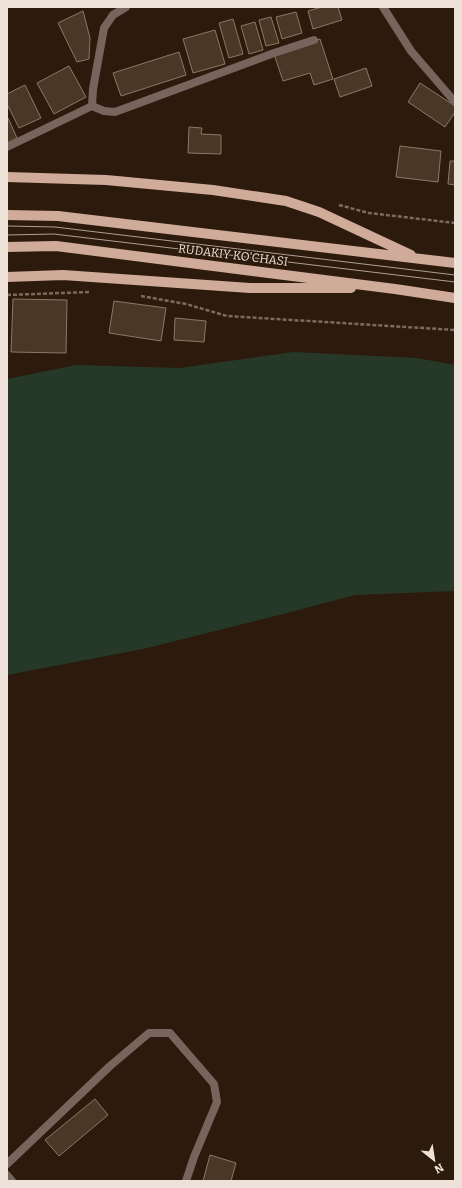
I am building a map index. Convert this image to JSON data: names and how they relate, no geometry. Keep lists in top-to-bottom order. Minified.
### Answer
{"streets":{"main road":["RUDAKIY KO'CHASI"]},"north":"bottom right"}
